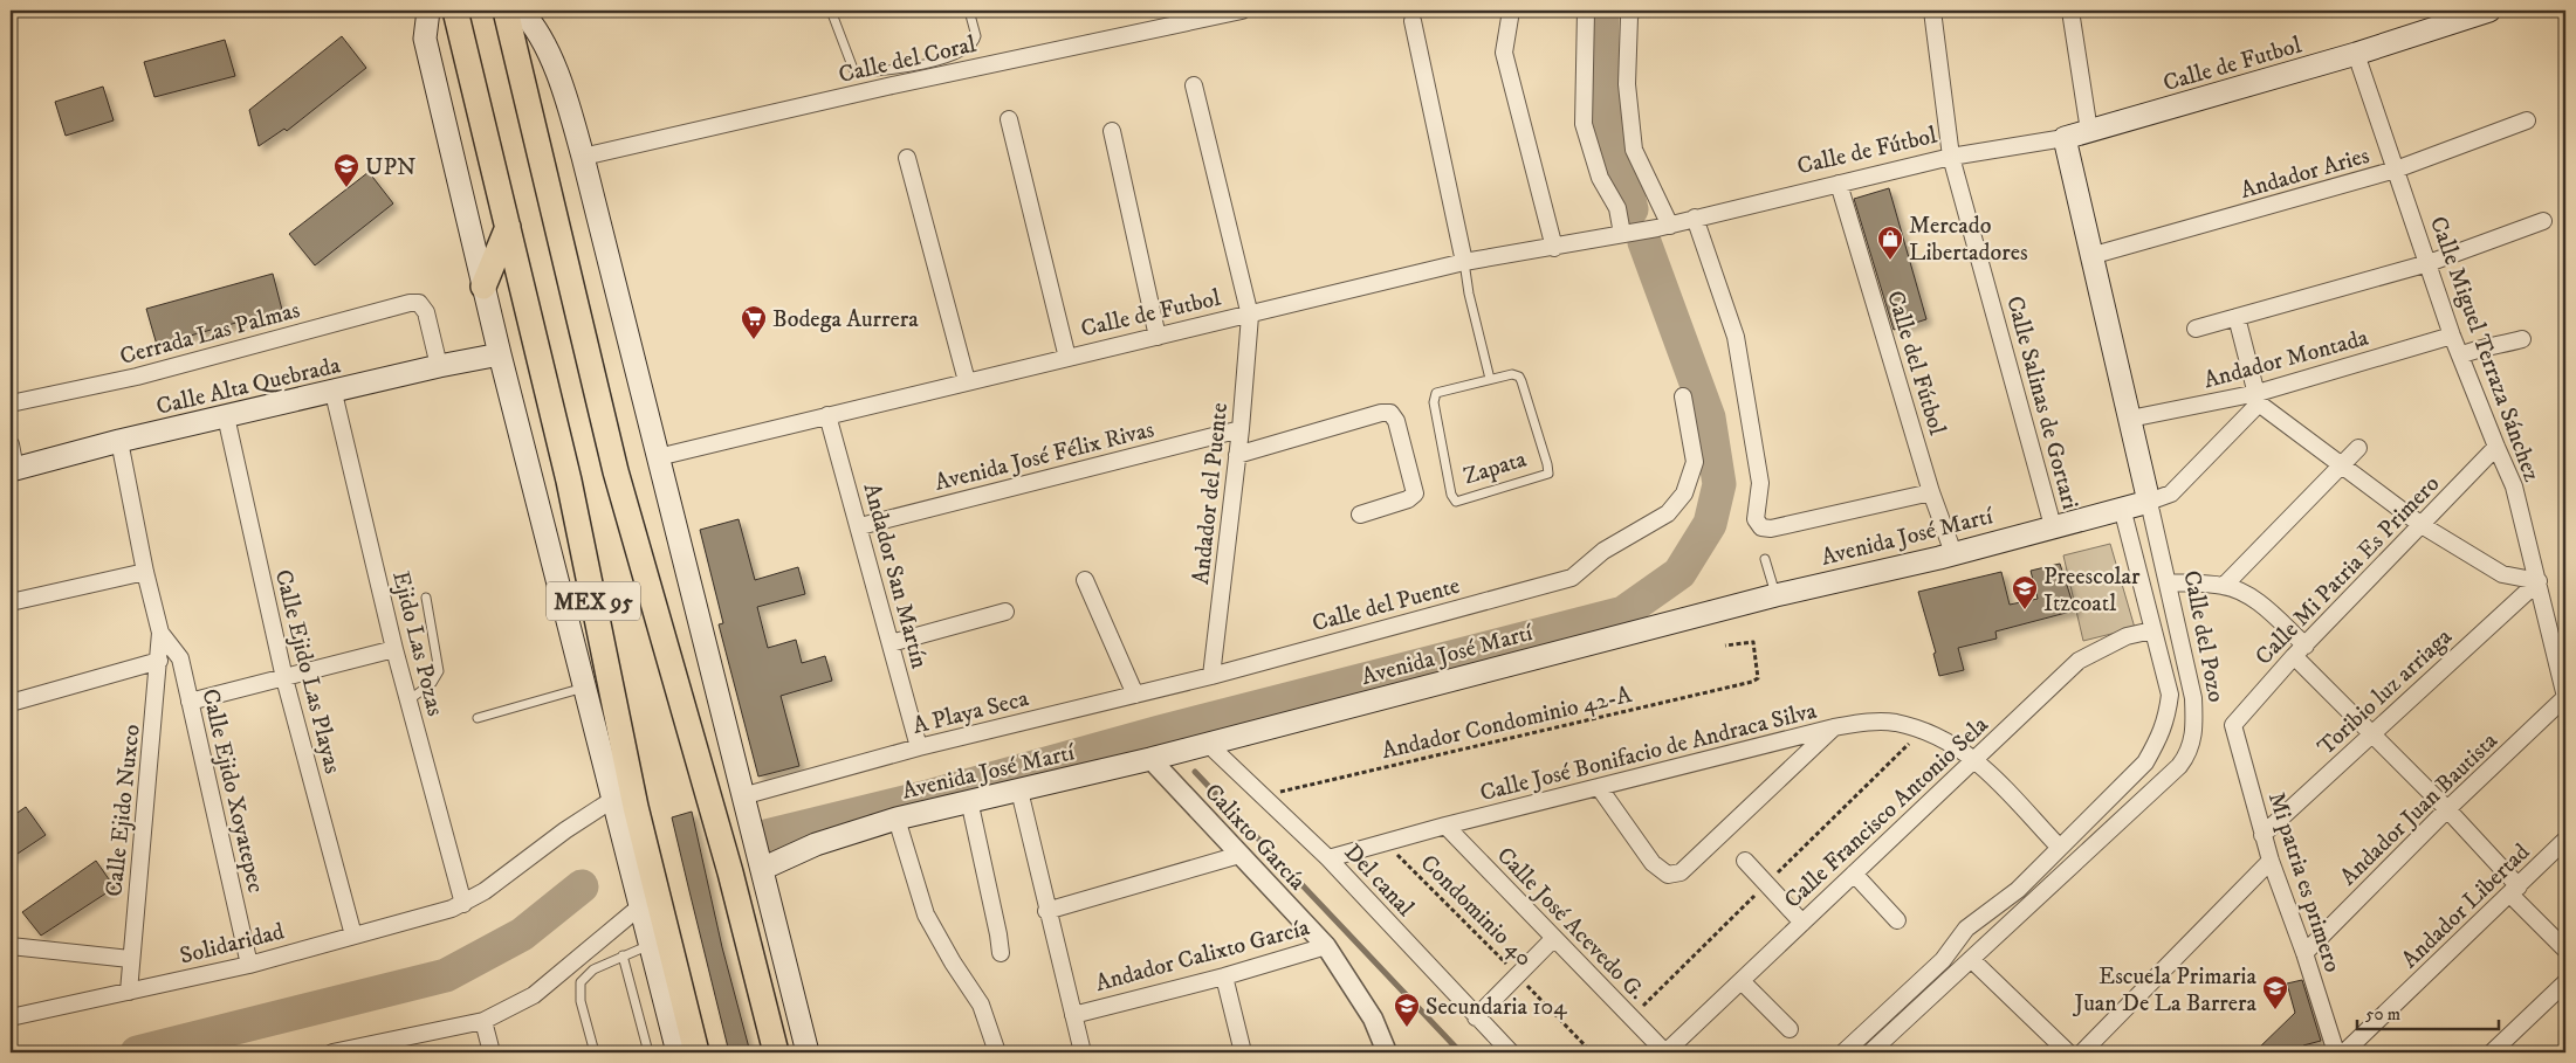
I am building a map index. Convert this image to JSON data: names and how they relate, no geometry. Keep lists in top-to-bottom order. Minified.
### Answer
{"streets":{"main road":["Calle de Futbol","Calle de Fútbol","Calle Alta Quebrada","Avenida José Martí","MEX 95","Calle del Pozo"],"street":["Calle del Coral","Andador Aries","Cerrada Las Palmas","Calle Miguel Terraza Sánchez","Andador Montada","Calle del Fútbol","Calle Salinas de Gortari","Avenida José Félix Rivas","Andador del Puente","Calle Mi Patria Es Primero","Andador San Martín","Calle del Puente","Ejido Las Pozas","Calle Ejido Las Playas","Toribio luz arriaga","A Playa Seca","Calle José Bonifacio de Andraca Silva","Calle Ejido Xoyatepec","Andador Juan Bautista","Calle Ejido Nuxco","Calle Francisco Antonio Sela","Calixto García","Del canal","Mi patria es primero","Andador Libertad","Calle José Acevedo G.","Solidaridad","Andador Calixto García"],"lane":["Zapata"],"path":["Andador Condominio 42-A","Condominio 40"]},"crossings":[["Calle de Futbol","Calle de Fútbol"],["Calle de Futbol","Calle Miguel Terraza Sánchez"],["Calle de Futbol","Andador del Puente"],["Calle de Futbol","Andador San Martín"],["Calle de Fútbol","Calle del Fútbol"],["Calle de Fútbol","Calle Salinas de Gortari"],["Calle de Fútbol","Calle del Pozo"],["Andador Aries","Calle Miguel Terraza Sánchez"],["Andador Aries","Calle del Pozo"],["Cerrada Las Palmas","Calle Alta Quebrada"],["Calle Miguel Terraza Sánchez","Andador Montada"],["Calle Miguel Terraza Sánchez","Calle Mi Patria Es Primero"],["Calle Miguel Terraza Sánchez","Toribio luz arriaga"],["Calle Miguel Terraza Sánchez","Andador Juan Bautista"],["Andador Montada","Calle del Pozo"],["Calle del Fútbol","Avenida José Martí"],["Calle Alta Quebrada","Ejido Las Pozas"],["Calle Alta Quebrada","Calle Ejido Las Playas"],["Calle Salinas de Gortari","Avenida José Martí"],["Avenida José Félix Rivas","Andador del Puente"],["Avenida José Félix Rivas","Andador San Martín"],["Andador del Puente","Calle del Puente"],["Andador del Puente","A Playa Seca"],["Avenida José Martí","Calle del Pozo"],["Avenida José Martí","Calixto García"],["Avenida José Martí","Del canal"],["Calle Mi Patria Es Primero","Mi patria es primero"],["Andador San Martín","A Playa Seca"],["Calle del Puente","A Playa Seca"],["Ejido Las Pozas","Solidaridad"],["Calle Ejido Las Playas","Solidaridad"],["Toribio luz arriaga","Mi patria es primero"],["Andador Condominio 42-A","Del canal"],["Calle José Bonifacio de Andraca Silva","Calle Francisco Antonio Sela"],["Calle José Bonifacio de Andraca Silva","Del canal"],["Calle José Bonifacio de Andraca Silva","Condominio 40"],["Calle José Bonifacio de Andraca Silva","Calle José Acevedo G."],["Calle Ejido Xoyatepec","Calle Ejido Nuxco"],["Calle Ejido Xoyatepec","Solidaridad"],["Andador Juan Bautista","Mi patria es primero"],["Calle Ejido Nuxco","Solidaridad"],["Calle Francisco Antonio Sela","Calle José Acevedo G."],["Calixto García","Andador Calixto García"]],"places":{"school or university":["UPN","Preescolar Itzcoatl","Escuela Primaria Juan De La Barrera","Secundaria 104"],"shop":["Mercado Libertadores"],"supermarket":["Bodega Aurrera"]},"scale_bar":"50 m"}
